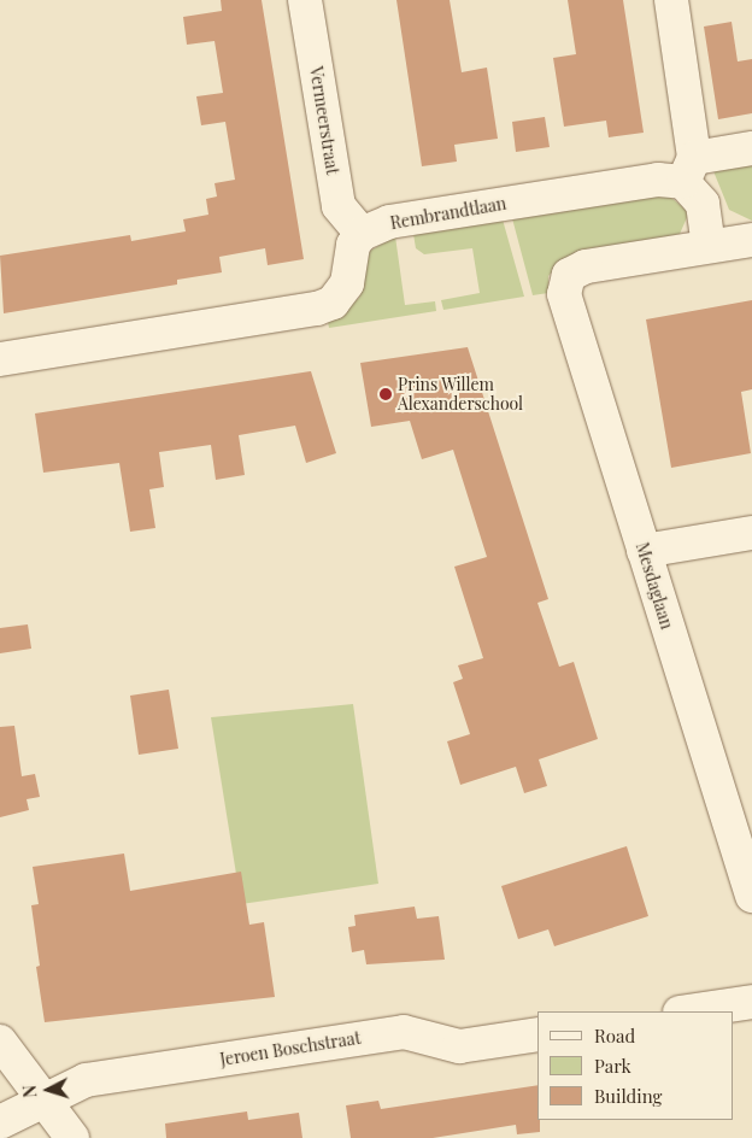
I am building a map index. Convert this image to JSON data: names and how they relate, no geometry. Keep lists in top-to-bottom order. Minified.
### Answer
{"streets":{"street":["Vermeerstraat","Rembrandtlaan","Mesdaglaan","Jeroen Boschstraat"]},"crossings":[["Vermeerstraat","Rembrandtlaan"]],"places":["Prins Willem Alexanderschool"],"legend":["Road","Park","Building"],"north":"left"}
